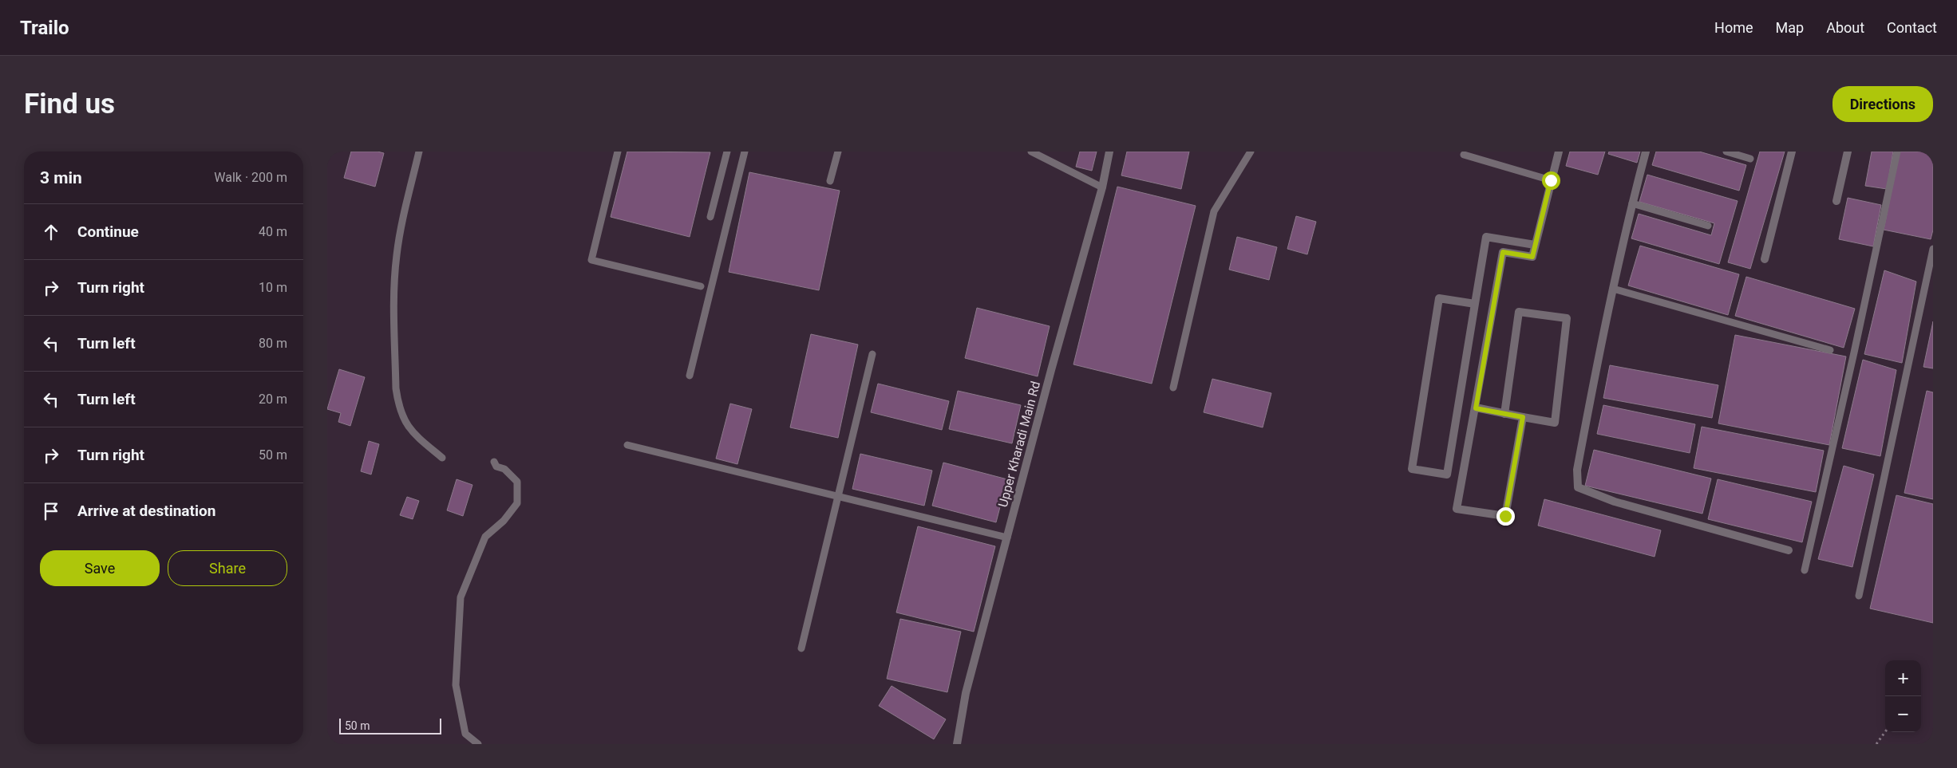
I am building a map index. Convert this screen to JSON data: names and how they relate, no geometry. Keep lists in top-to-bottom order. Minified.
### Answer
{"streets":{"street":["Upper Kharadi Main Rd"]},"scale_bar":"50 m","page":{"header":"Trailo","nav":["Home","Map","About","Contact"],"buttons":["Directions",["Save","Share"]],"title":"Find us","heading":["3 min","Walk · 200 m"],"list":[["Continue","40 m"],["Turn right","10 m"],["Turn left","80 m"],["Turn left","20 m"],["Turn right","50 m"],"Arrive at destination"],"map_buttons":["+","−"],"scale":"50 m"}}
